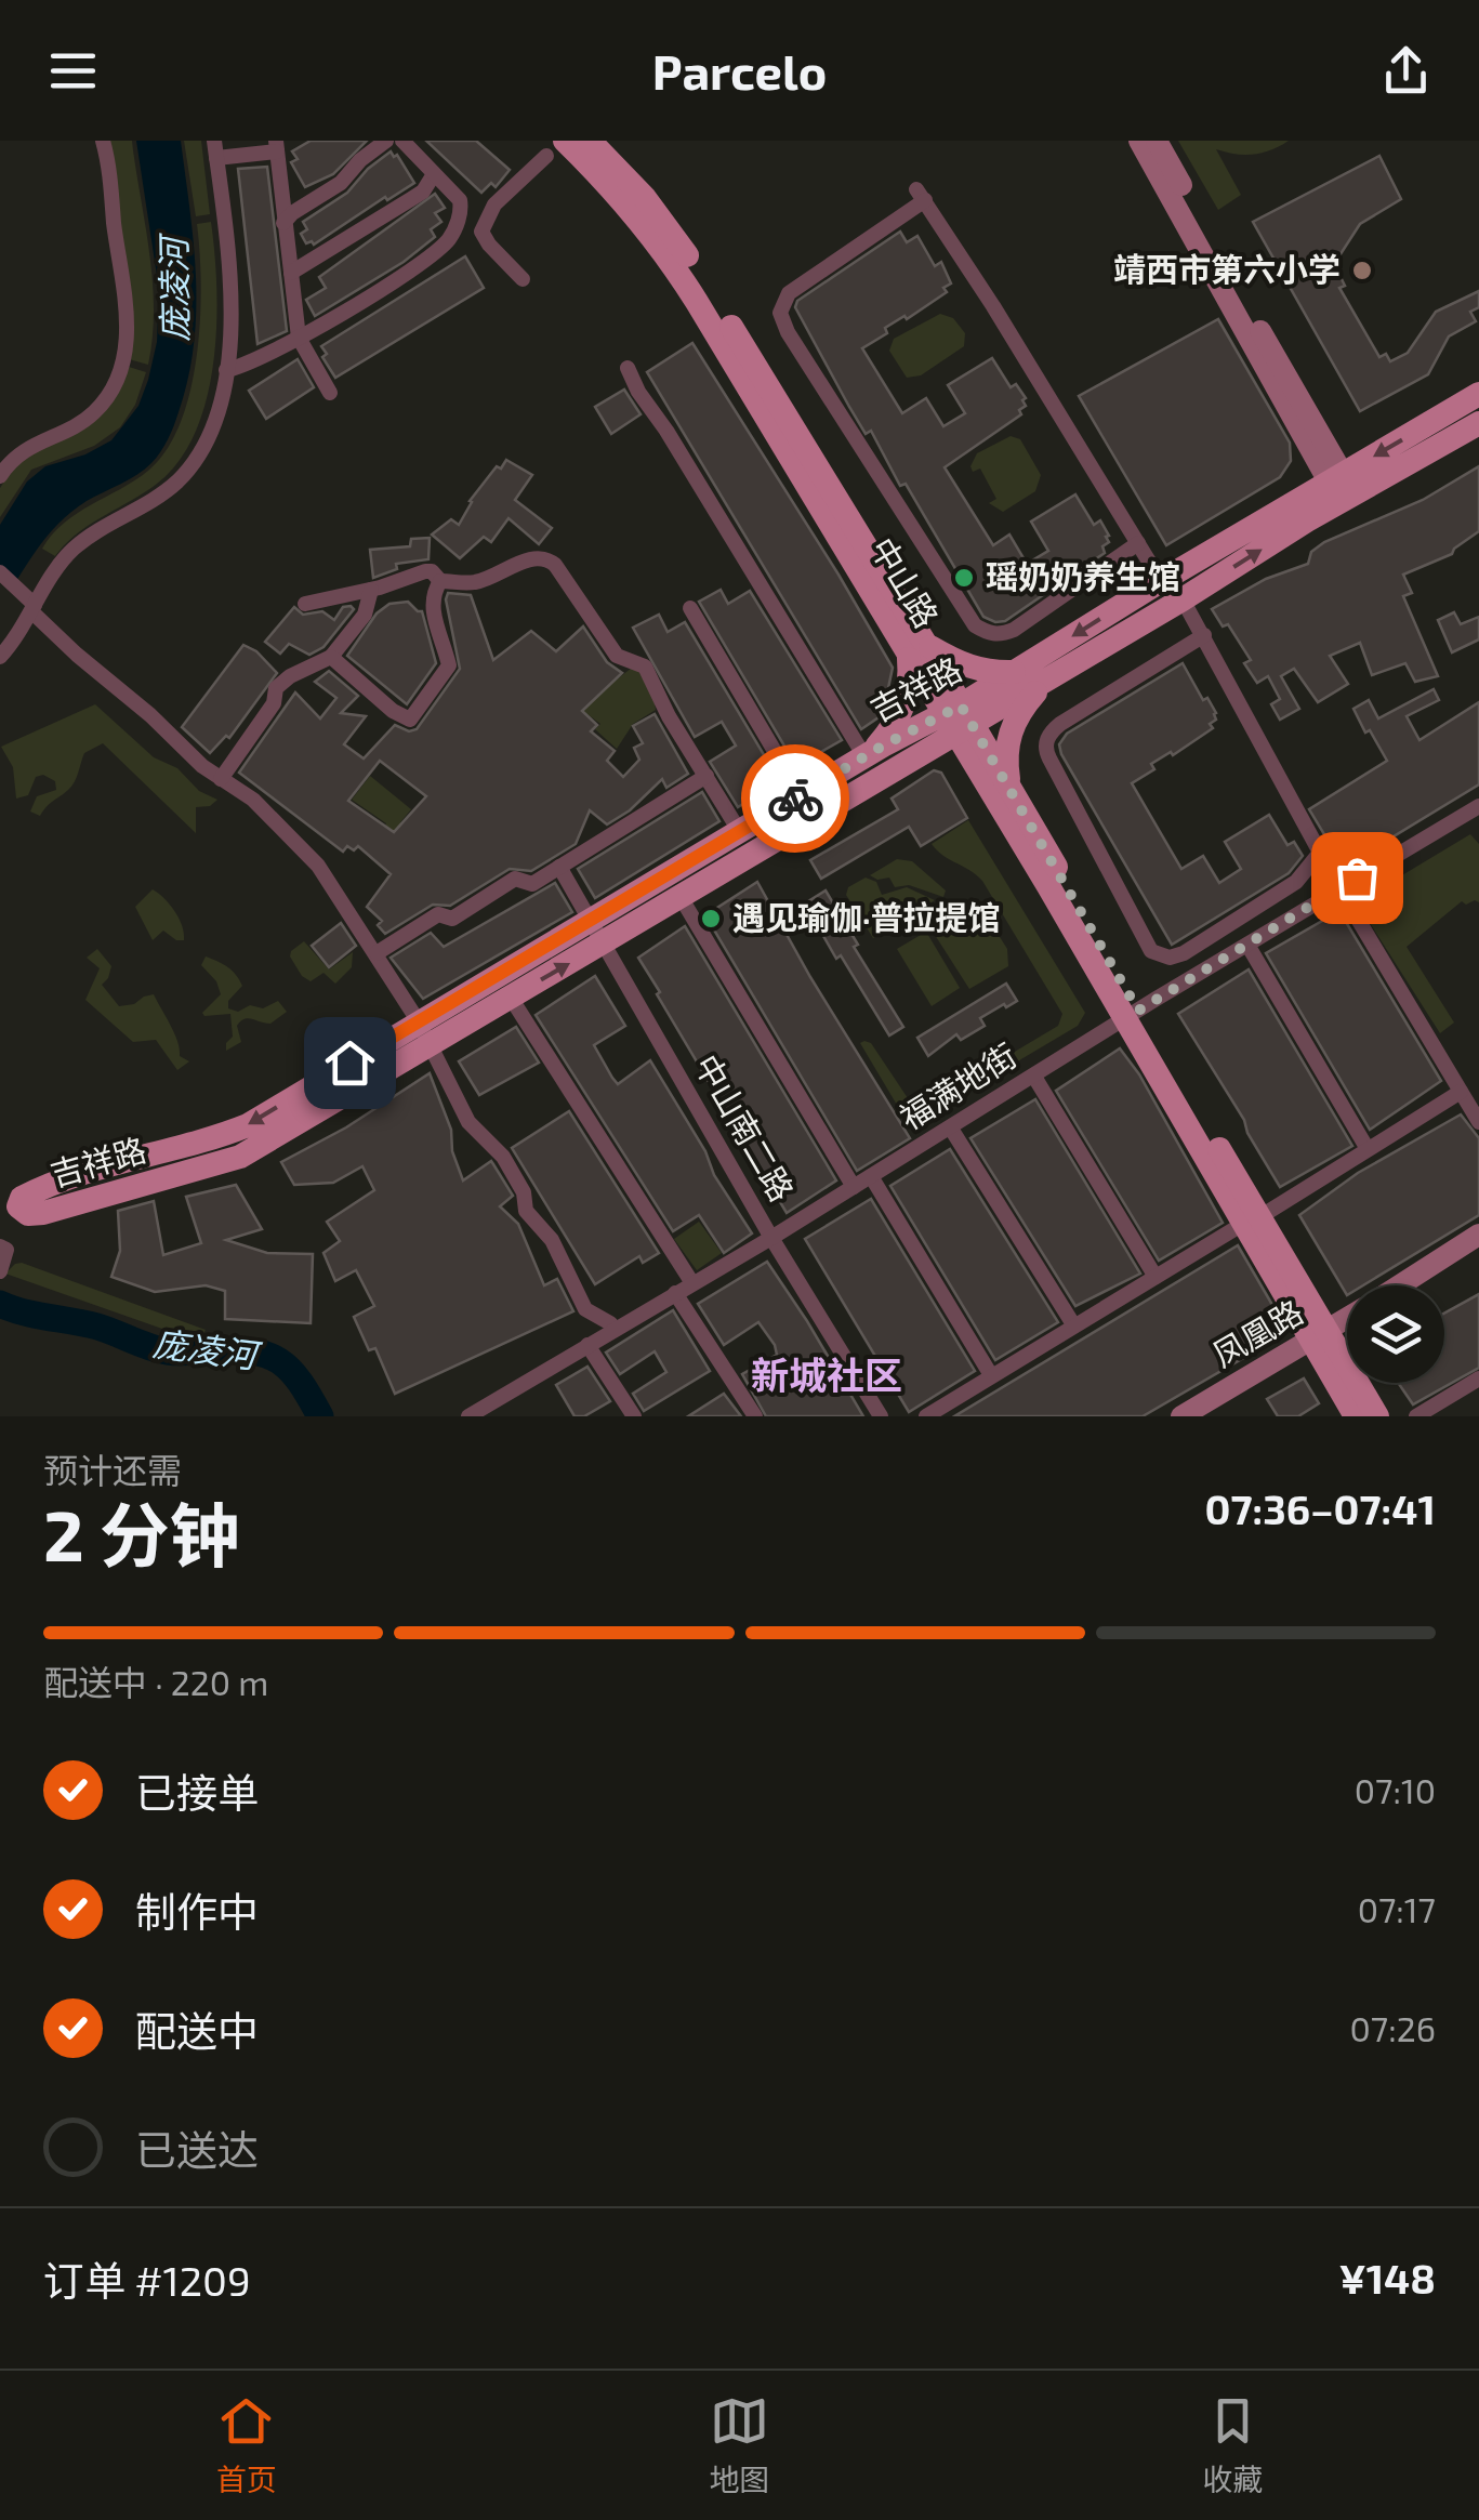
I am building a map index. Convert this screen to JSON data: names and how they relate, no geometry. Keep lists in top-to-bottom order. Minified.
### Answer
{"streets":{"main road":["中山路","吉祥路"],"street":["福满地街","中山南二路","凤凰路"]},"crossings":[["中山路","吉祥路"],["中山路","福满地街"],["中山路","凤凰路"],["吉祥路","中山南二路"],["福满地街","中山南二路"]],"districts":["新城社区"],"water":["庞凌河"],"places":["靖西市第六小学","瑶奶奶养生馆","遇见瑜伽·普拉提馆"],"page":{"header":"Parcelo","heading":["2 分钟","预计还需","07:36–07:41"],"panel":["订单 #1209","¥148"],"bar":"配送中 · 220 m","list":[["已接单","07:10"],["制作中","07:17"],["配送中","07:26"],"已送达"],"tabs":["首页","地图","收藏"]}}
